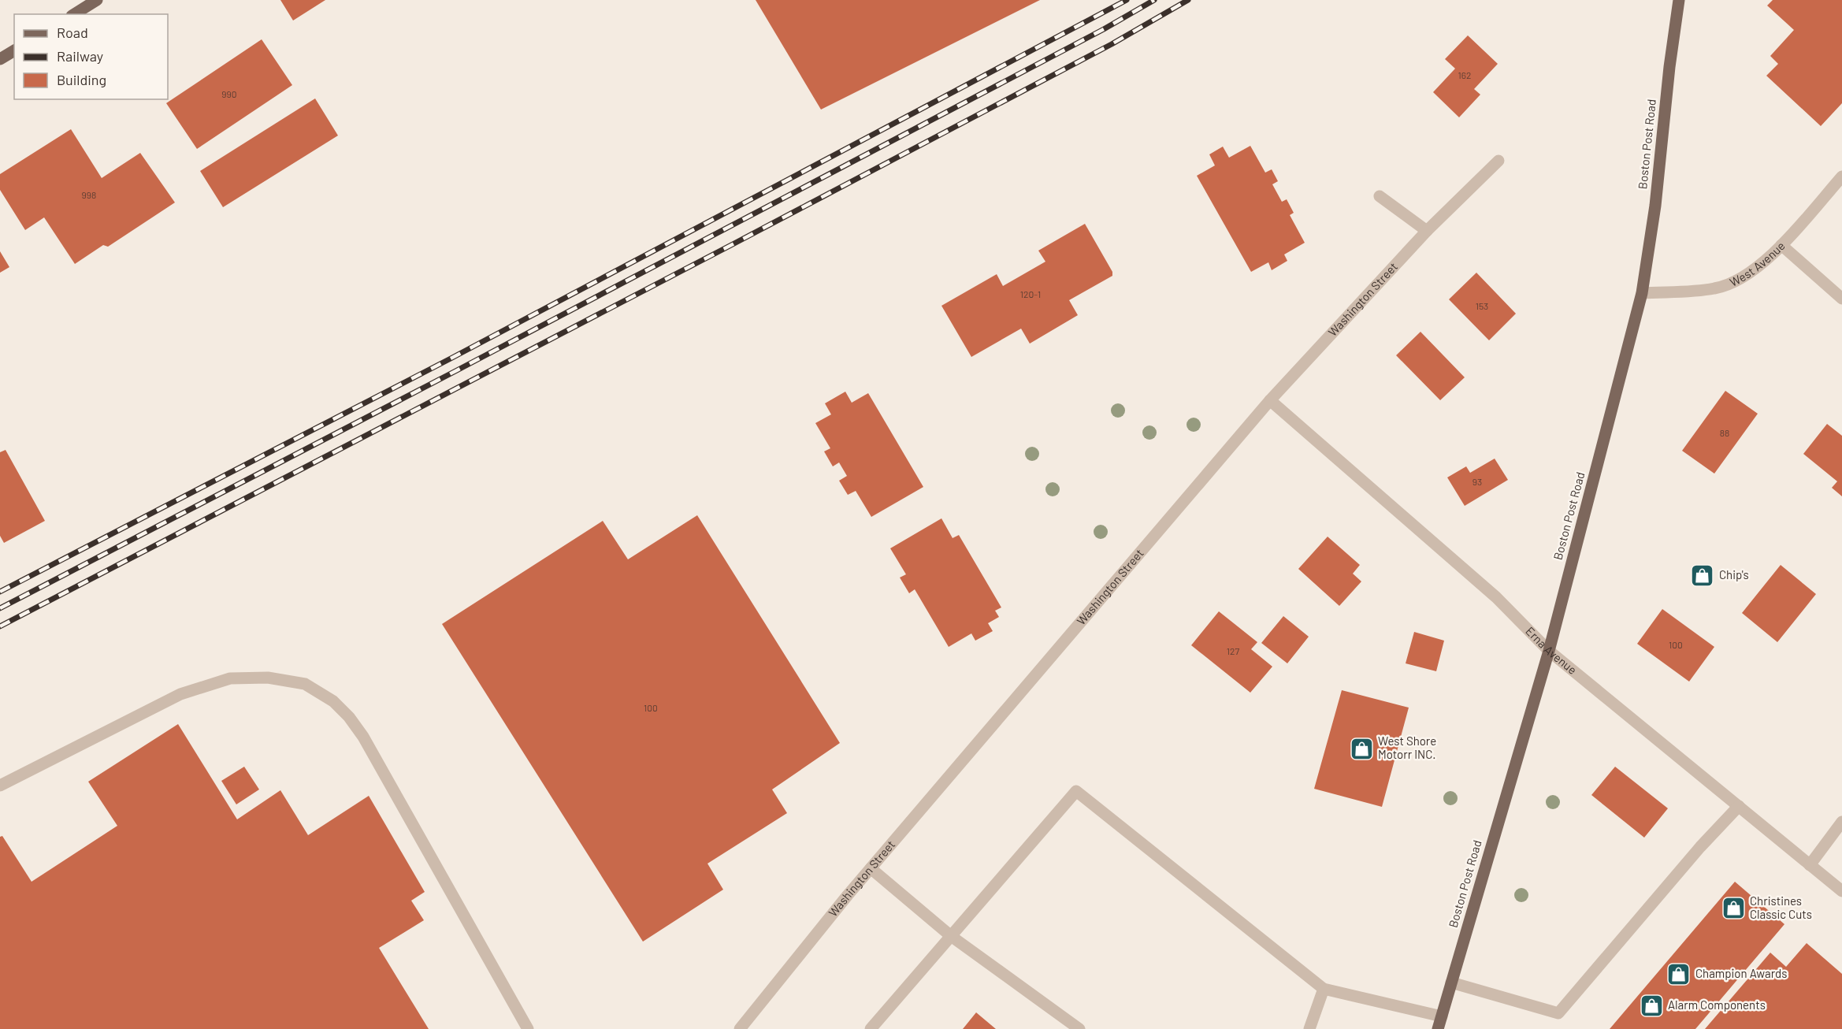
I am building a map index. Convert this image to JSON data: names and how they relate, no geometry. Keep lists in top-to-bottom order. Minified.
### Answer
{"streets":{"main road":["Boston Post Road"],"street":["West Avenue","Washington Street","Erna Avenue"]},"crossings":[["Boston Post Road","West Avenue"],["Boston Post Road","Erna Avenue"],["Washington Street","Erna Avenue"]],"places":{"shop":["Chip's","West Shore Motorr INC.","Christines Classic Cuts","Champion Awards","Alarm Components"]},"house_numbers":["162","990","998","120-1","153","88","93","100","127","100"],"legend":["Road","Railway","Building"]}
